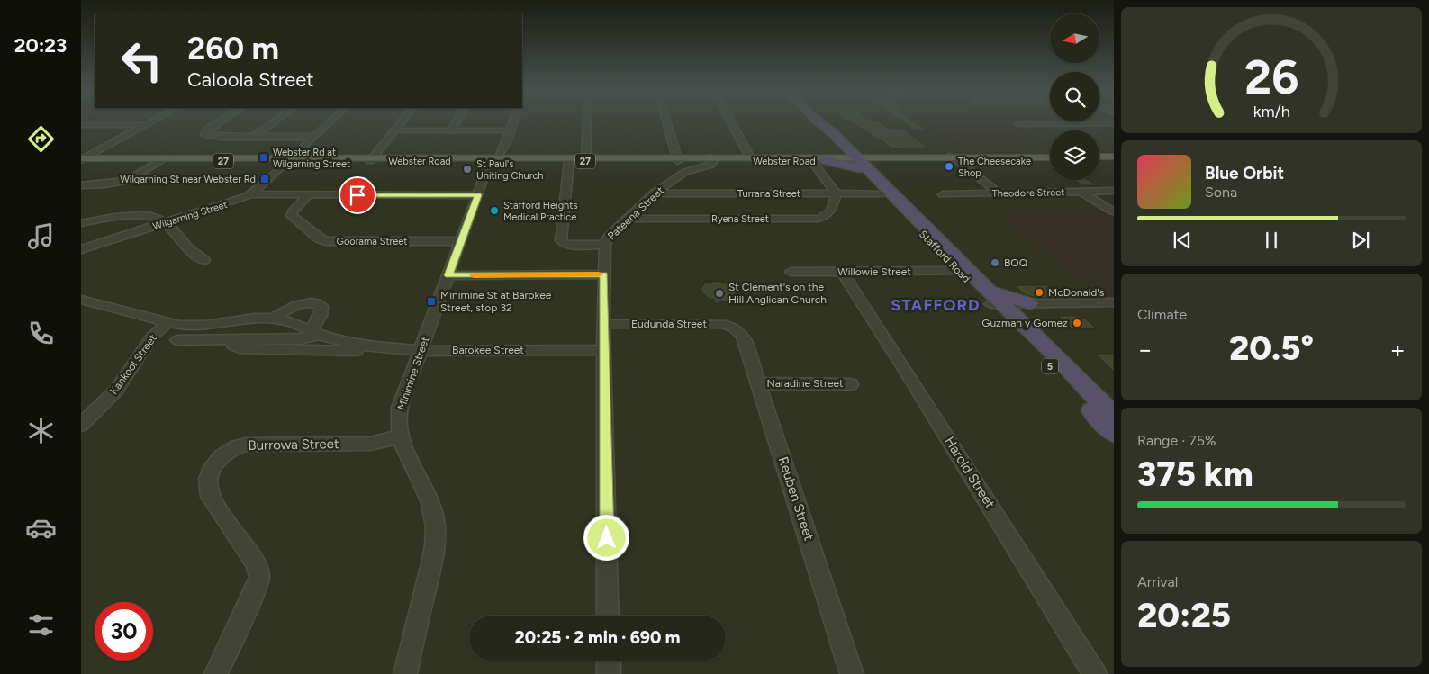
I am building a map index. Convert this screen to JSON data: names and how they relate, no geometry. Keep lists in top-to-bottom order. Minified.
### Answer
{"streets":{"highway":["Stafford Road","5"],"main road":["27","Webster Road"],"street":["Theodore Street","Turrana Street","Pateena Street","Wilgarning Street","Ryena Street","Goorama Street","Willowie Street","Eudunda Street","Barokee Street","Kankool Street","Minimine Street","Naradine Street","Burrowa Street","Harold Street","Reuben Street"]},"crossings":[["Webster Road","Pateena Street"],["Webster Road","Wilgarning Street"],["Webster Road","Minimine Street"],["Turrana Street","Pateena Street"],["Turrana Street","Ryena Street"],["Turrana Street","Stafford Road"],["Pateena Street","Ryena Street"],["Pateena Street","Eudunda Street"],["Pateena Street","Barokee Street"],["Goorama Street","Minimine Street"],["Stafford Road","Willowie Street"],["Willowie Street","Harold Street"],["Eudunda Street","Reuben Street"],["Barokee Street","Kankool Street"],["Barokee Street","Minimine Street"],["Minimine Street","Burrowa Street"],["Naradine Street","Reuben Street"]],"districts":["STAFFORD"],"places":{"transit":["Webster Rd at Wilgarning Street","Wilgarning St near Webster Rd","Minimine St at Barokee Street, stop 32"],"other":["The Cheesecake Shop","St Paul's Uniting Church","Stafford Heights Medical Practice","BOQ","McDonald's","St Clement's on the Hill Anglican Church","Guzman y Gomez"]},"north":"left","page":{"tabs":"20:23","turn":["260 m","Caloola Street"],"song":["Blue Orbit","Sona"],"tile":["Climate",["Range · 75%","375 km"],["Arrival","20:25"]],"heat":["−","20.5°","+"],"limit":"30","trip":"20:25 · 2 min · 690 m","gauge":["26","km/h"]}}
